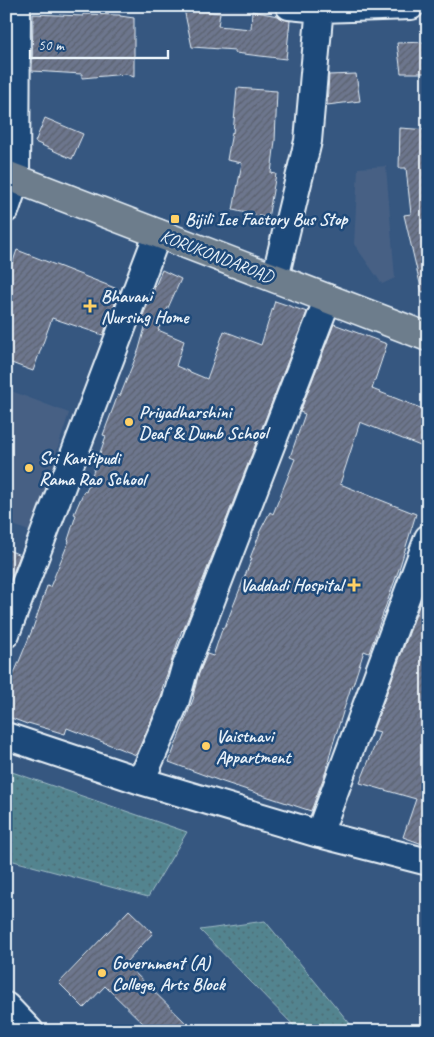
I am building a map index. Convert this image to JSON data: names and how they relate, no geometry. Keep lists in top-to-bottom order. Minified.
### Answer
{"streets":{"main road":["KORUKONDAROAD"]},"places":{"transit":["Bijili Ice Factory Bus Stop"],"health":["Bhavani Nursing Home","Vaddadi Hospital"],"other":["Priyadharshini Deaf & Dumb School","Sri Kantipudi Rama Rao School","Vaistnavi Appartment","Government (A) College, Arts Block"]},"scale_bar":"50 m"}
